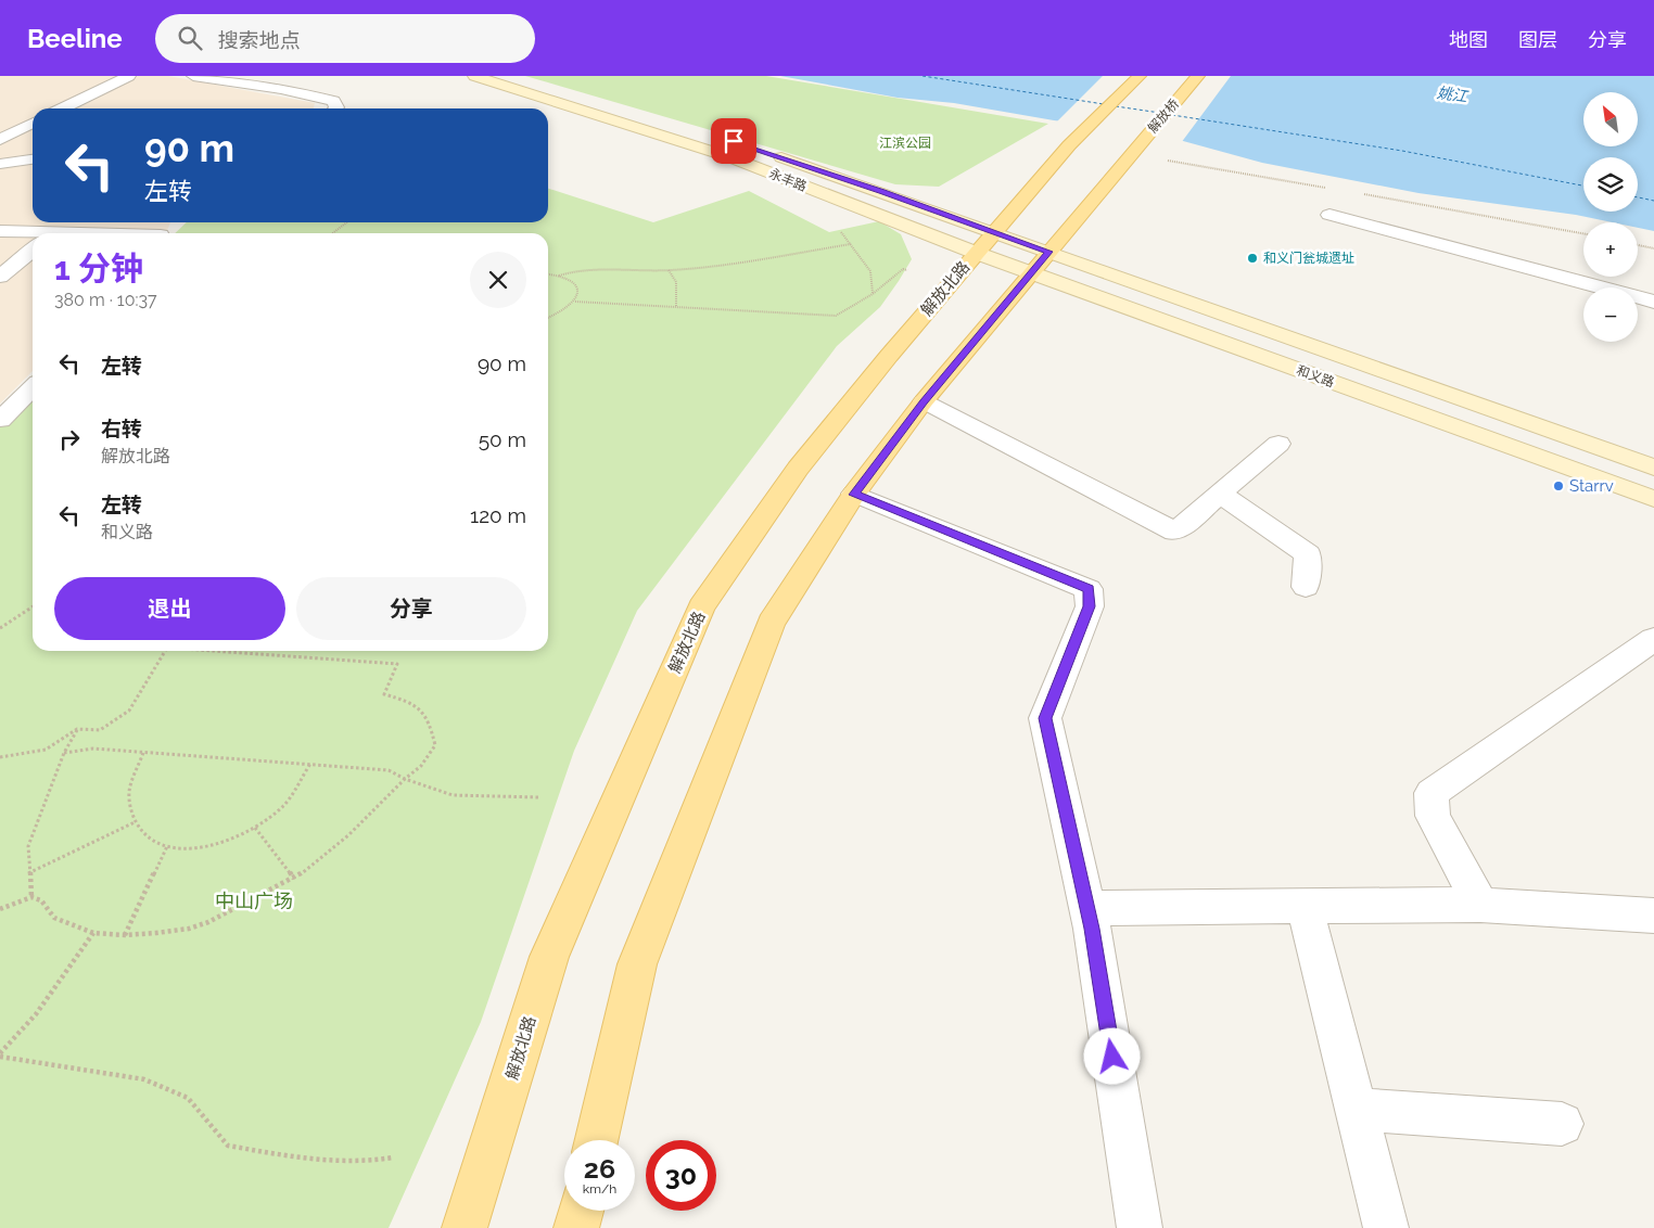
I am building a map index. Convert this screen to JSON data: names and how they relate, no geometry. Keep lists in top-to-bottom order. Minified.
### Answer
{"streets":{"main road":["解放桥","永丰路","解放北路","和义路"]},"crossings":[["解放桥","和义路"],["永丰路","解放北路"],["永丰路","和义路"],["解放北路","和义路"]],"water":["姚江"],"parks":["江滨公园","中山广场"],"places":["和义门瓮城遗址","Starrv"],"north":"top left","page":{"header":"Beeline","search":"搜索地点","nav":["地图","图层","分享"],"map_buttons":["+","−"],"turn":["90 m","左转"],"heading":["1 分钟","380 m · 10:37"],"list":[{"name":"左转","value":"90 m"},{"name":"右转","note":"解放北路","value":"50 m"},{"name":"左转","note":"和义路","value":"120 m"}],"buttons":["退出","分享"],"speed":"26 km/h","limit":"30"}}
